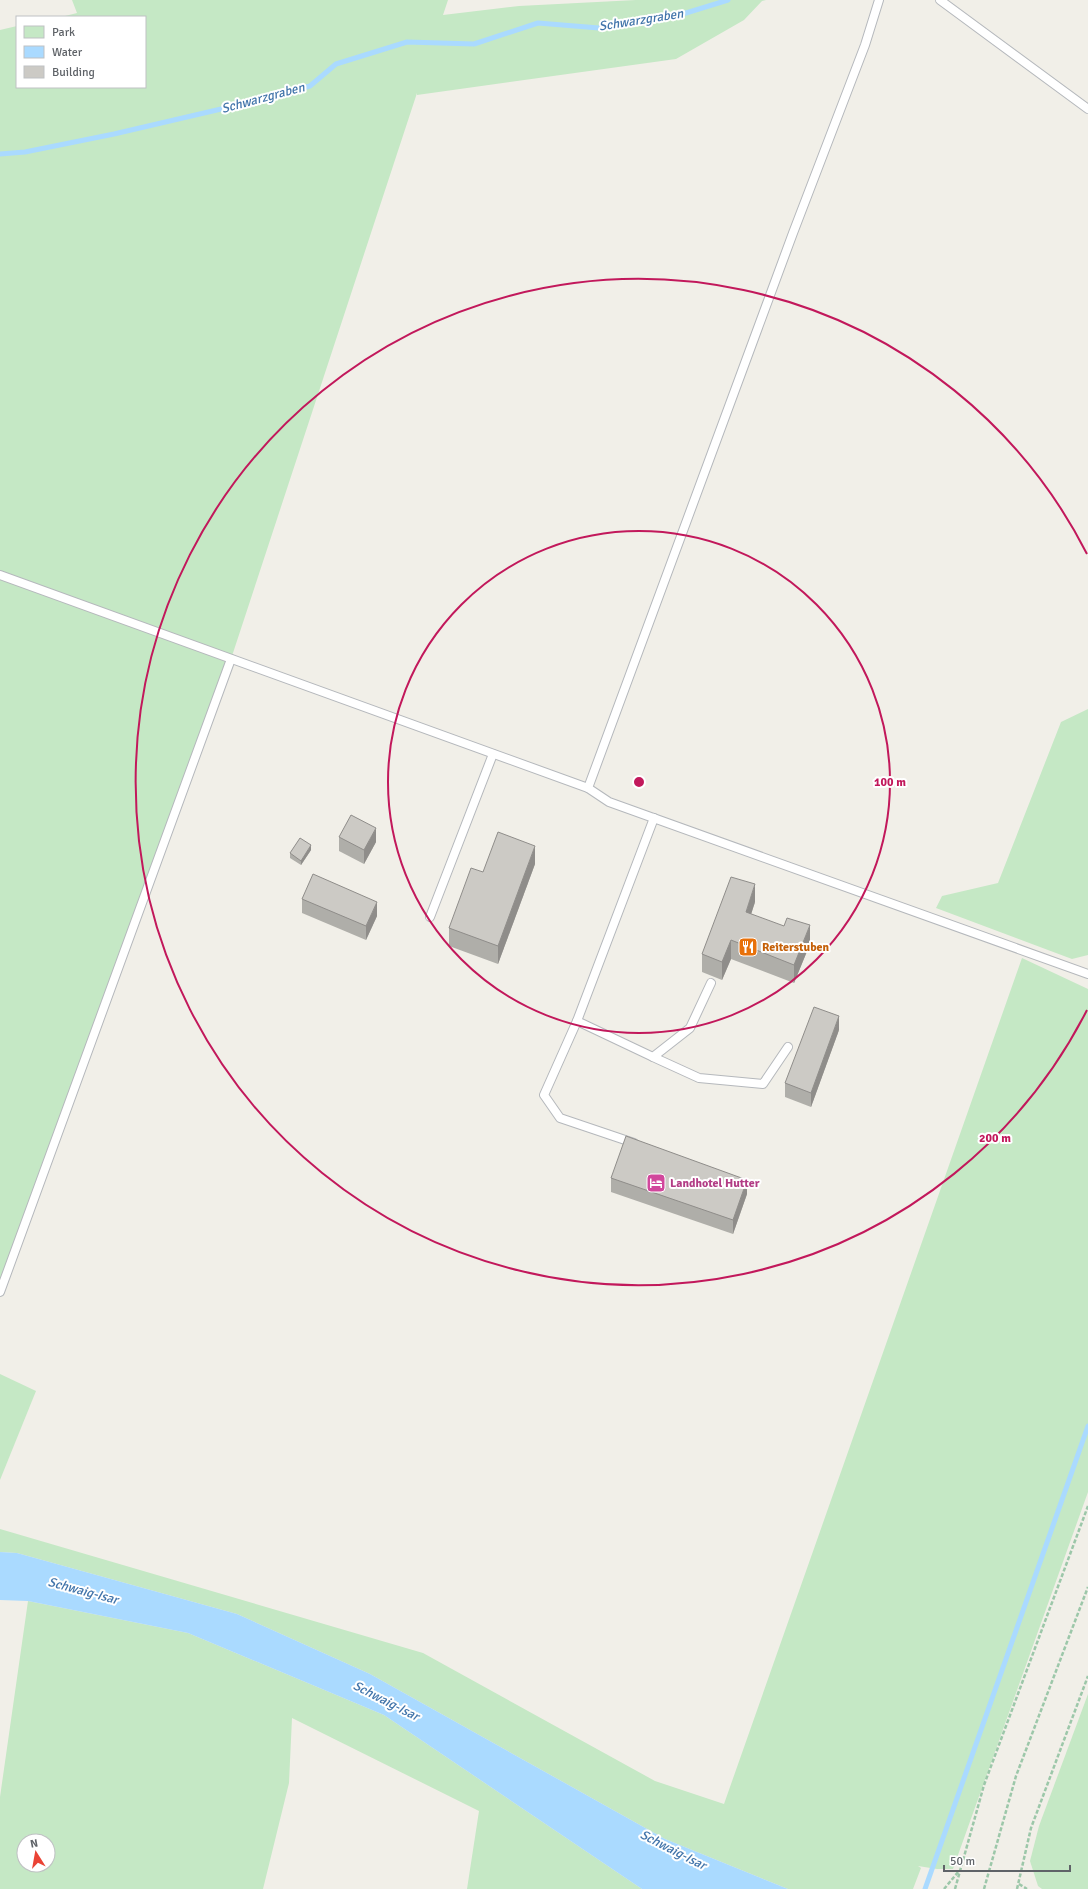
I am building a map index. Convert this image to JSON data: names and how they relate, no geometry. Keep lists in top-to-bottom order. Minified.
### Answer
{"water":["Schwarzgraben","Schwaig-Isar"],"places":{"restaurant":["Reiterstuben"],"hotel":["Landhotel Hutter"]},"legend":["Park","Water","Building"],"scale_bar":"50 m","north":"top","rings":["100 m","200 m"]}
